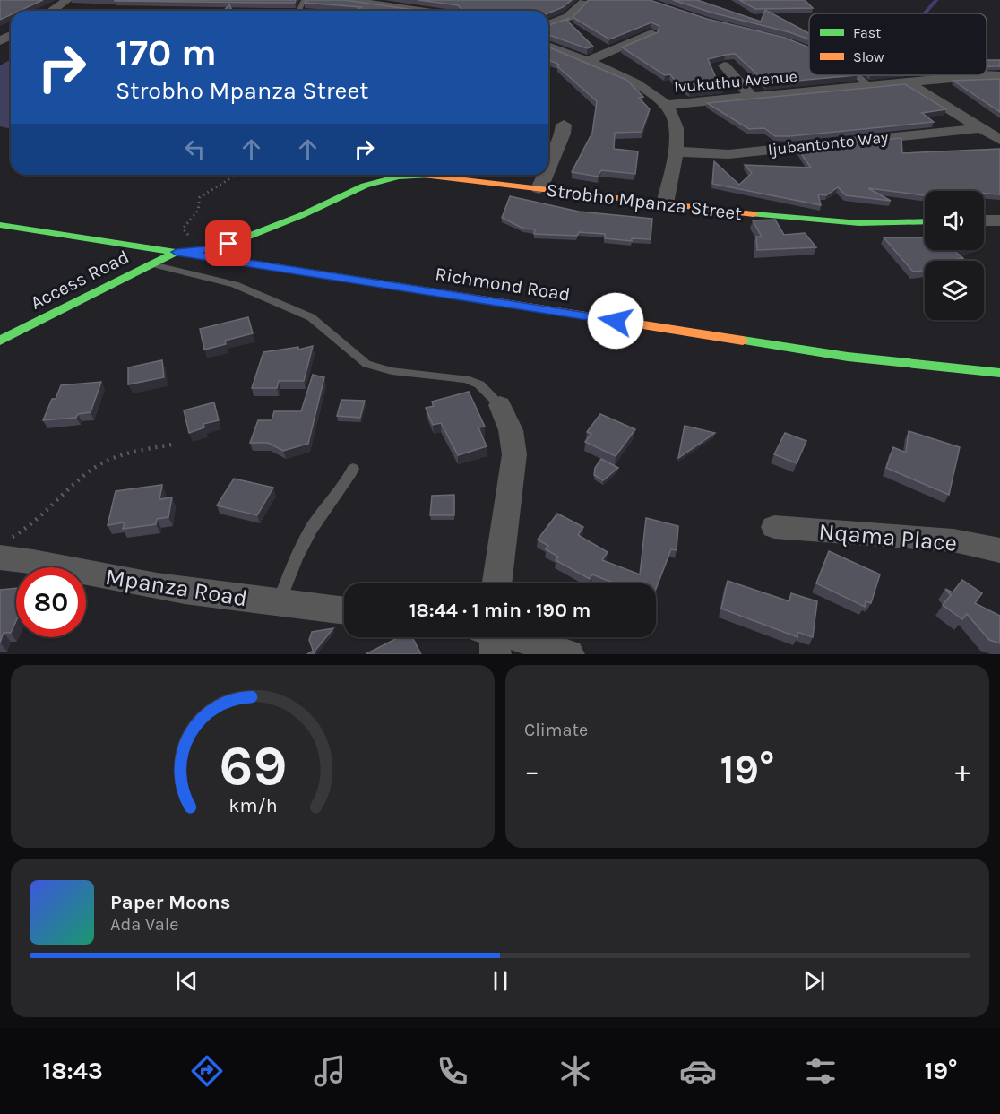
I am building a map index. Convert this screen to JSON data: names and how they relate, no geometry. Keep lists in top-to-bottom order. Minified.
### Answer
{"streets":{"main road":["Strobho Mpanza Street","Access Road","Richmond Road"],"street":["Ivukuthu Avenue","Ijubantonto Way","Nqama Place","Mpanza Road"]},"crossings":[["Strobho Mpanza Street","Access Road"],["Strobho Mpanza Street","Richmond Road"],["Access Road","Richmond Road"]],"legend":["Fast","Slow"],"page":{"turn":["170 m","Strobho Mpanza Street"],"limit":"80","trip":"18:44 · 1 min · 190 m","tile":"Climate","heat":["−","19°","+"],"song":["Paper Moons","Ada Vale"],"tabs":["18:43","19°"],"gauge":["69","km/h"]}}
